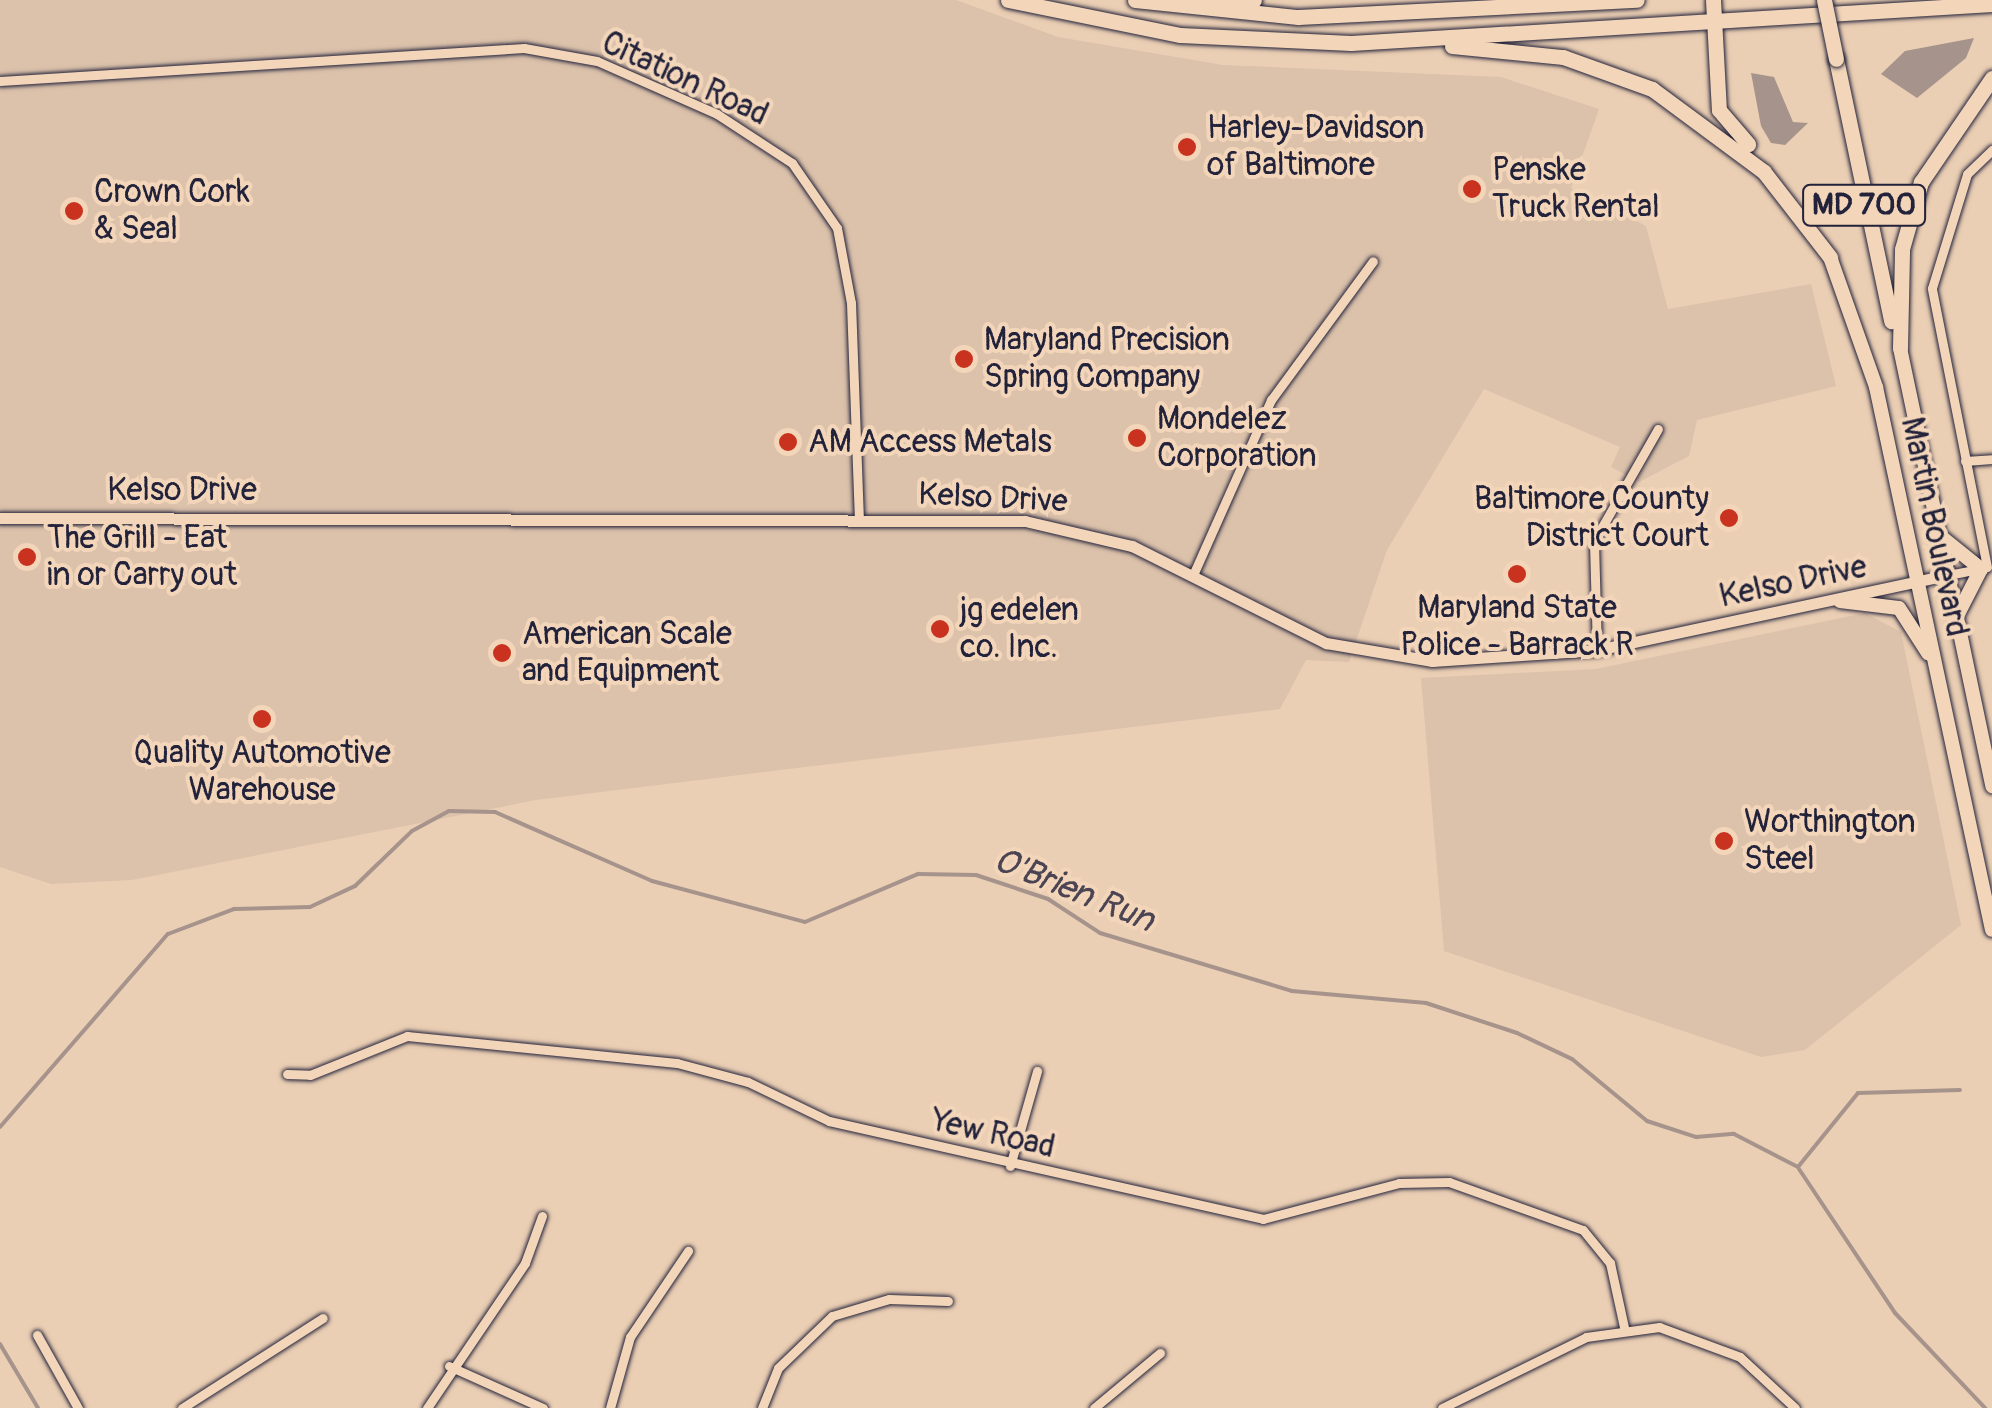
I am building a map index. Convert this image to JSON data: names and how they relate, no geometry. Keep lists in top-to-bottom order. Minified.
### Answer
{"streets":{"highway":["MD 700"],"main road":["Martin Boulevard"],"street":["Citation Road","Kelso Drive","Yew Road"]},"crossings":[["Citation Road","Kelso Drive"],["MD 700","Martin Boulevard"],["Kelso Drive","Martin Boulevard"]],"water":["O'Brien Run"],"places":["Harley-Davidson of Baltimore","Penske Truck Rental","Crown Cork & Seal","Maryland Precision Spring Company","Mondelez Corporation","AM Access Metals","Baltimore County District Court","The Grill - Eat in or Carry out","Maryland State Police - Barrack R","jg edelen co. Inc.","American Scale and Equipment","Quality Automotive Warehouse","Worthington Steel"]}
